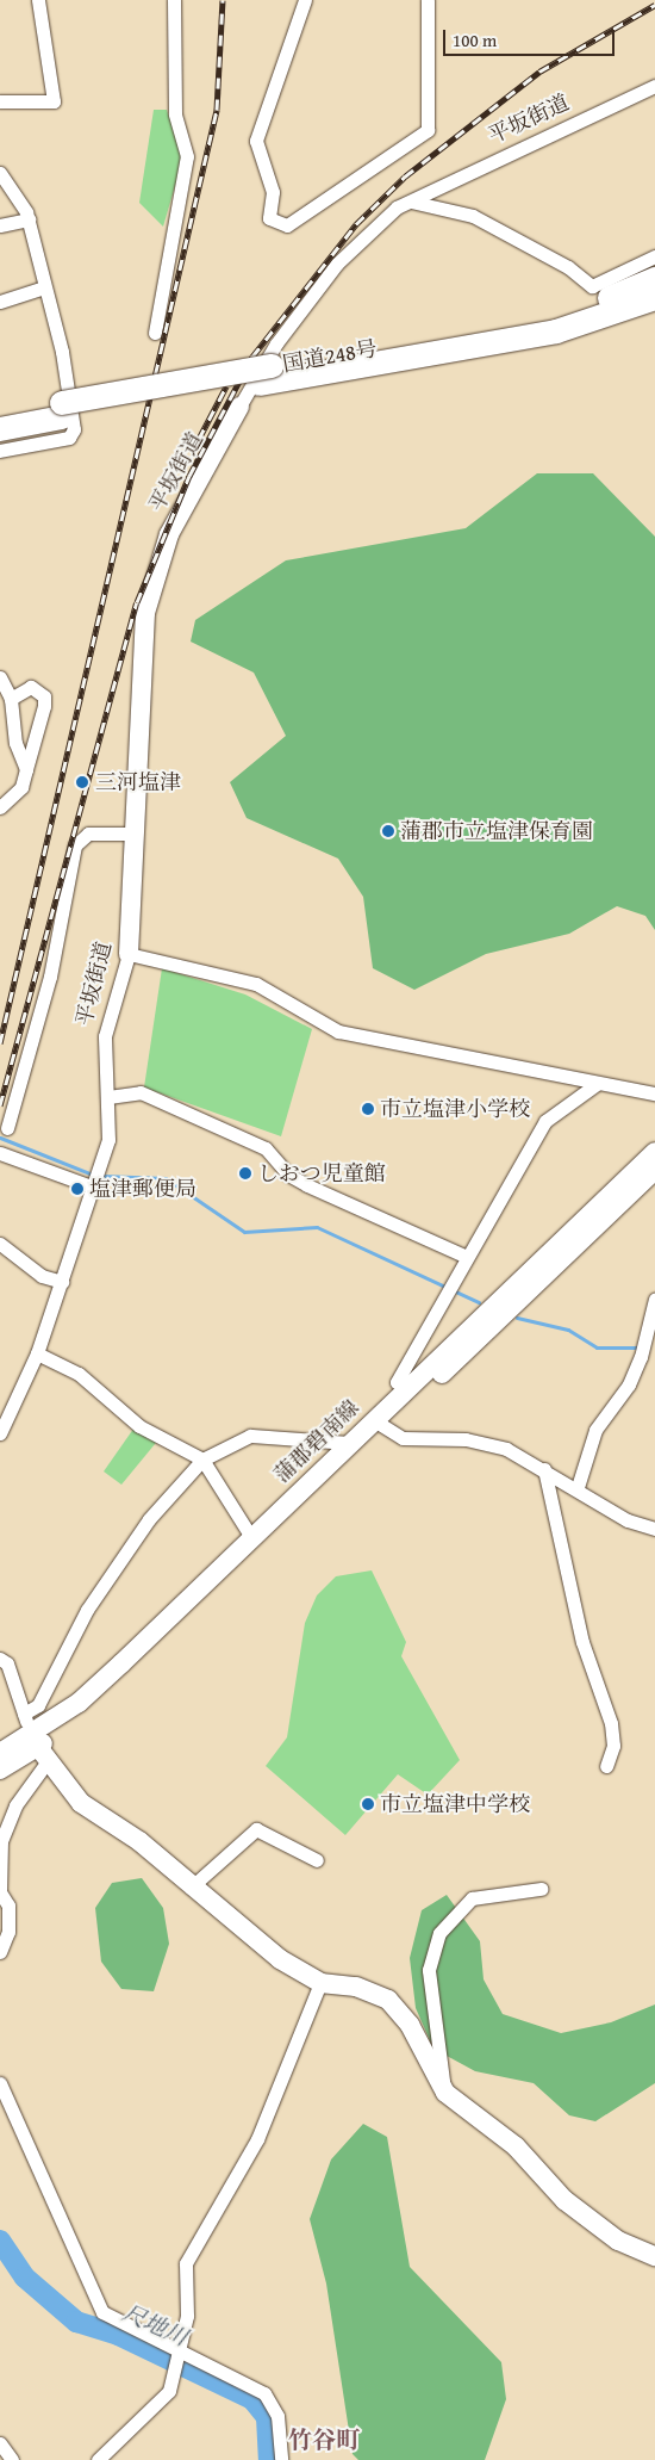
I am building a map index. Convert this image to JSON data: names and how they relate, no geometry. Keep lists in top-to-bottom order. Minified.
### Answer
{"streets":{"highway":["国道248号"],"main road":["平坂街道","蒲郡碧南線"]},"districts":["竹谷町"],"water":["尺地川"],"places":["三河塩津","蒲郡市立塩津保育園","市立塩津小学校","しおつ児童館","塩津郵便局","市立塩津中学校"],"scale_bar":"100 m"}
